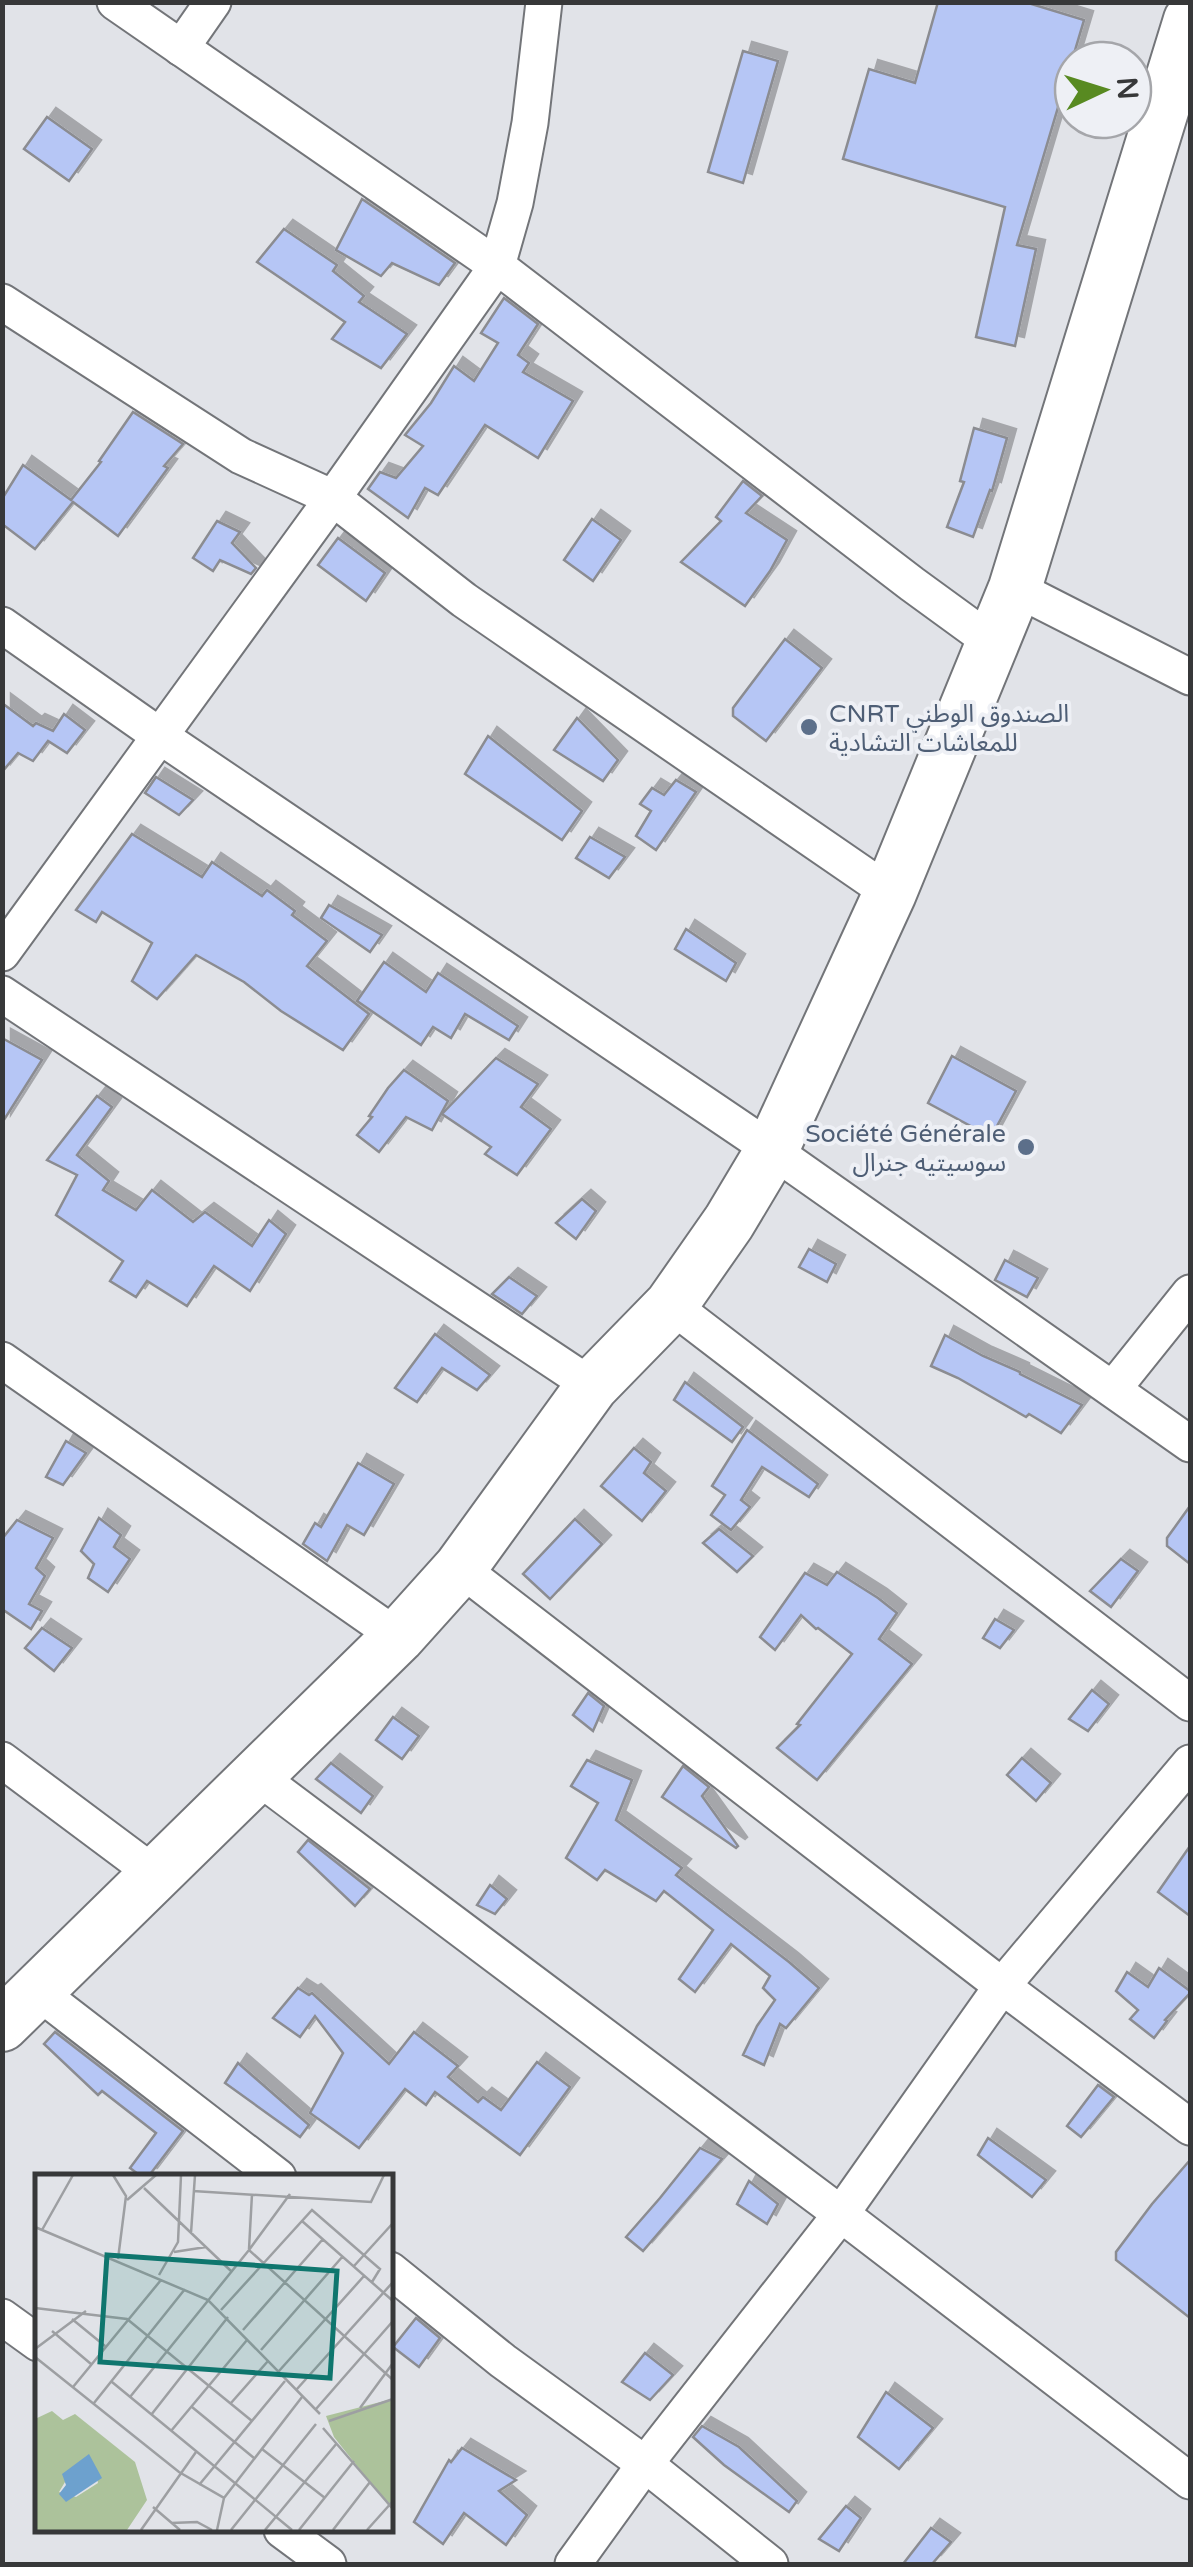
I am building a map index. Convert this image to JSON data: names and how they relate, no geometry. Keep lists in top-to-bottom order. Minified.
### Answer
{"places":["CNRT الصندوق الوطني للمعاشات التشادية","Société Générale سوسيتيه جنرال"],"north":"right"}
